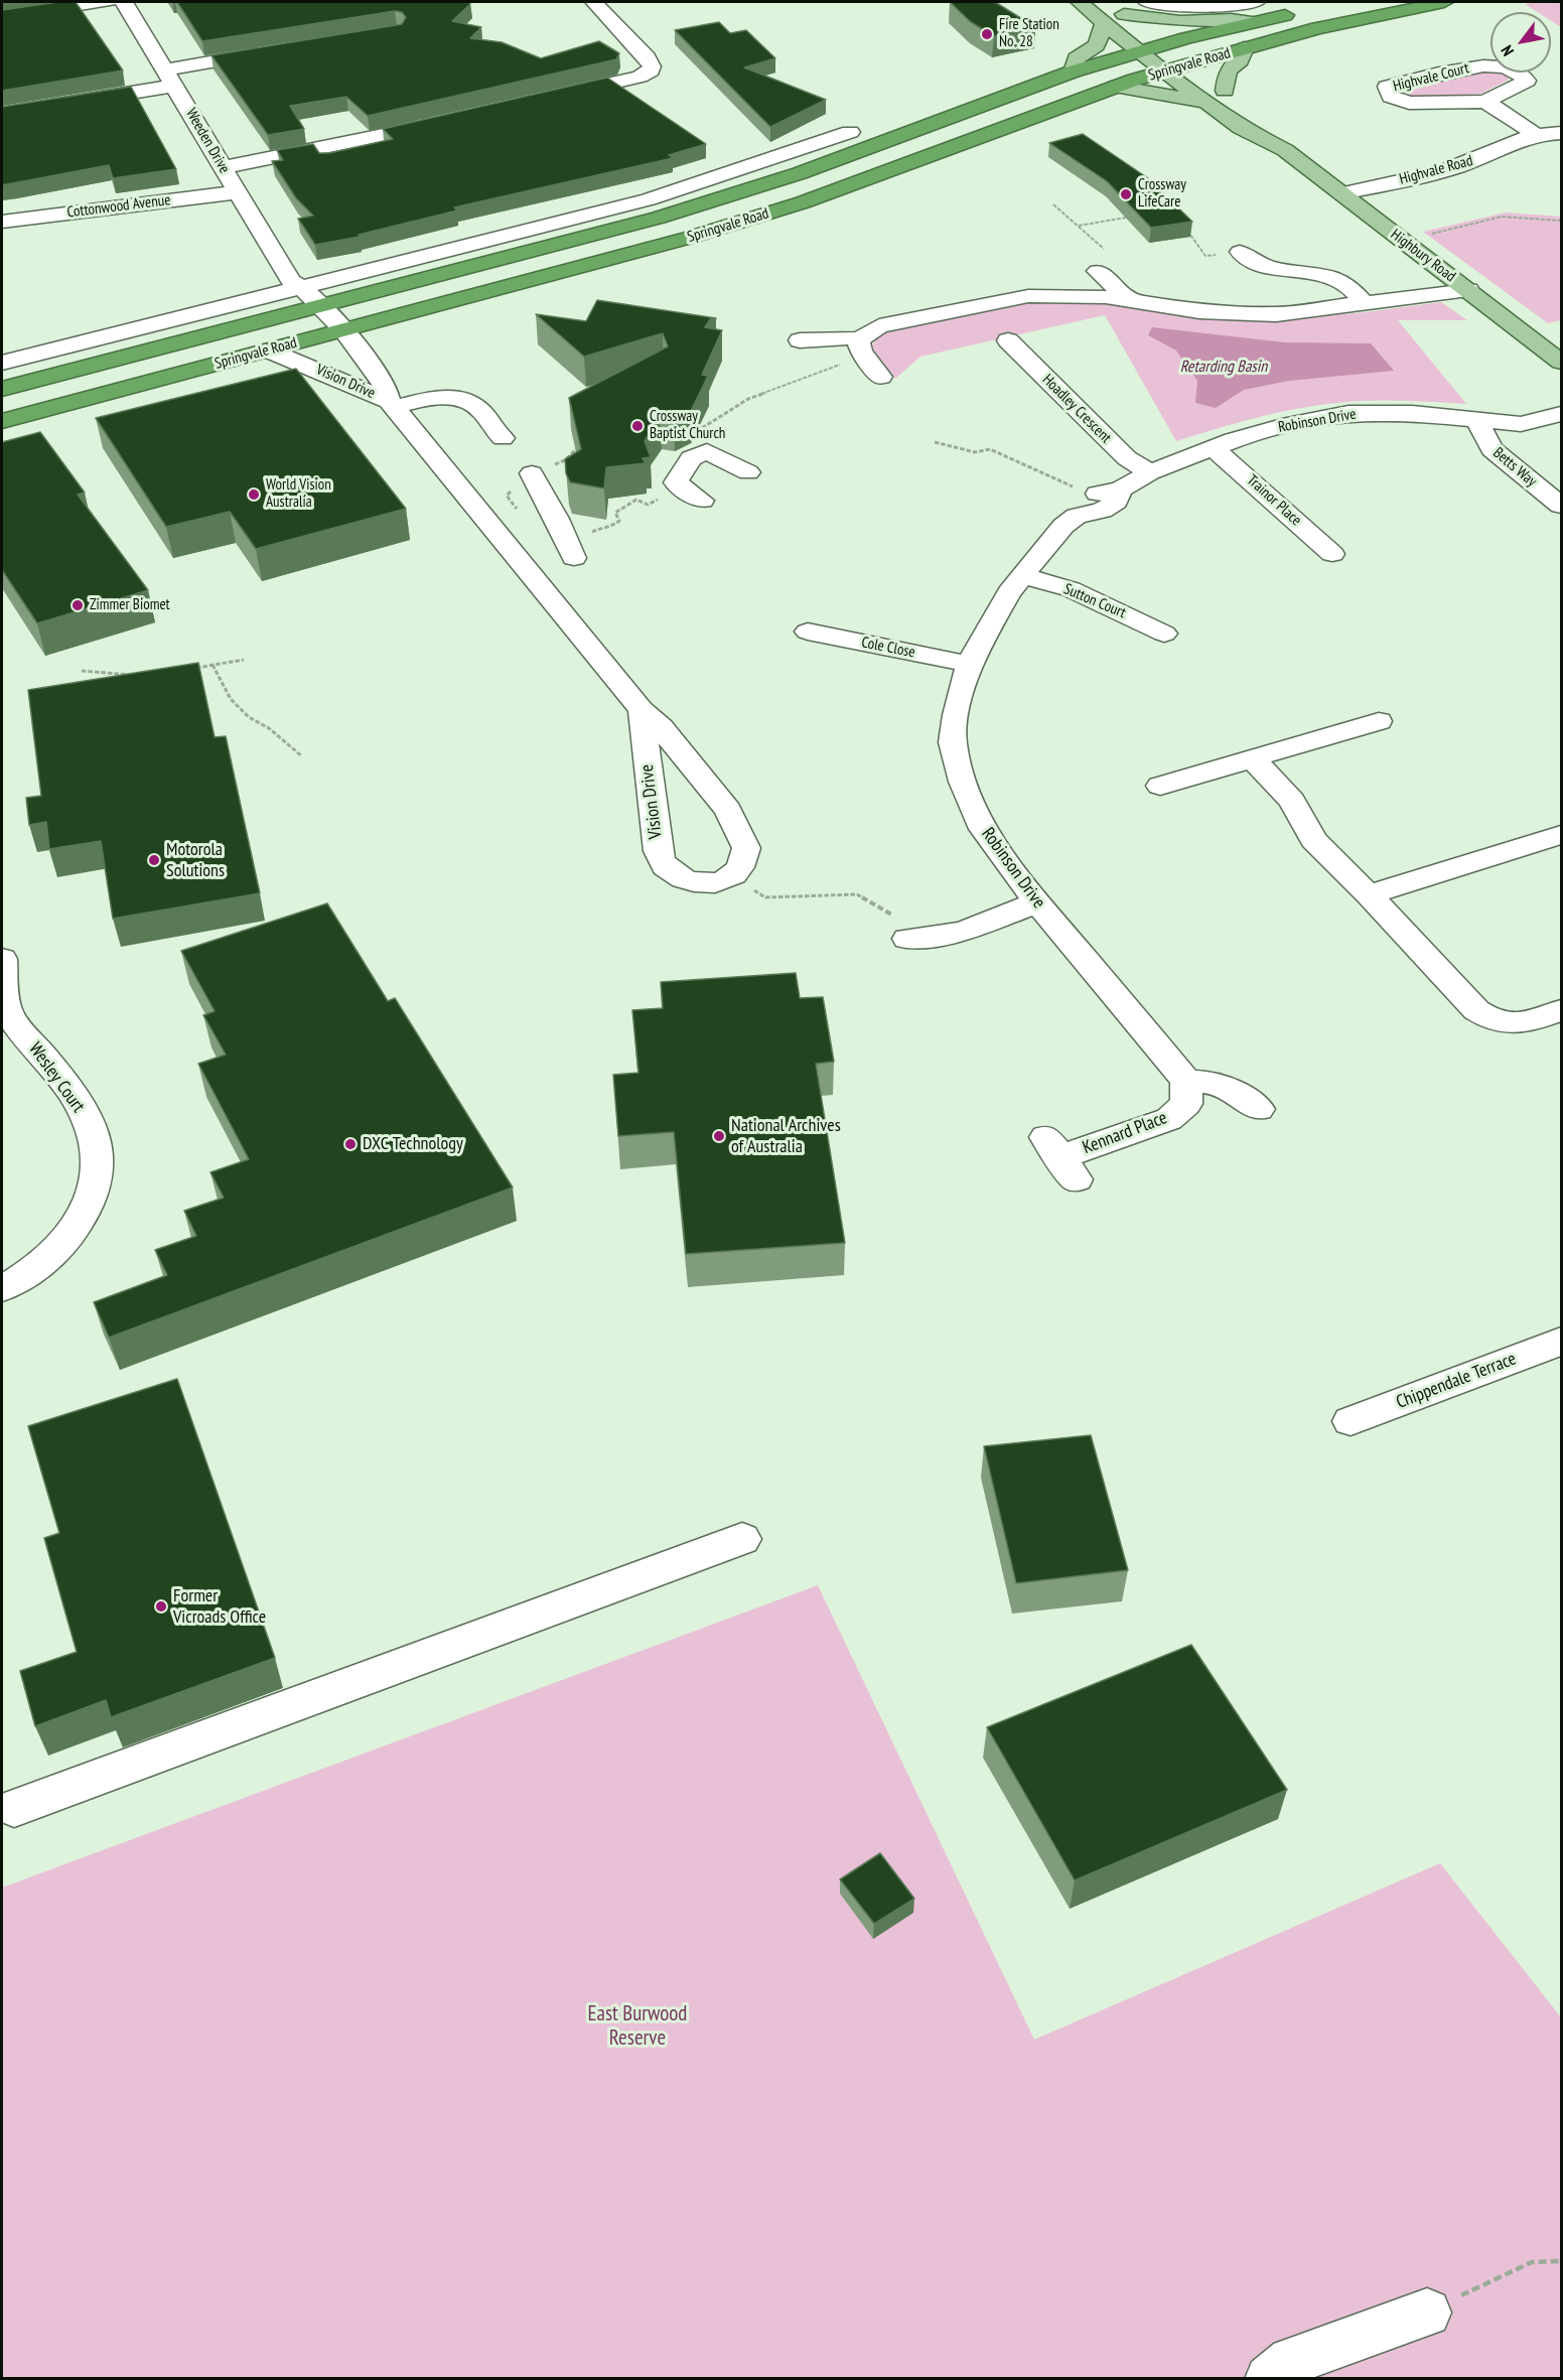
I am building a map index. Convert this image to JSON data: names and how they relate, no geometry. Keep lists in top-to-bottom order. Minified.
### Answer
{"streets":{"highway":["Springvale Road"],"main road":["Highbury Road"],"street":["Highvale Court","Weeden Drive","Highvale Road","Cottonwood Avenue","Vision Drive","Hoadley Crescent","Robinson Drive","Betts Way","Trainor Place","Sutton Court","Cole Close","Wesley Court","Kennard Place","Chippendale Terrace"]},"crossings":[["Springvale Road","Weeden Drive"],["Springvale Road","Highbury Road"],["Springvale Road","Vision Drive"],["Weeden Drive","Cottonwood Avenue"],["Weeden Drive","Vision Drive"],["Highvale Road","Highbury Road"],["Hoadley Crescent","Robinson Drive"],["Robinson Drive","Betts Way"],["Robinson Drive","Trainor Place"],["Robinson Drive","Sutton Court"],["Robinson Drive","Cole Close"],["Robinson Drive","Kennard Place"]],"water":["Retarding Basin"],"parks":["East Burwood Reserve"],"places":["Fire Station No. 28","Crossway LifeCare","Crossway Baptist Church","World Vision Australia","Zimmer Biomet","Motorola Solutions","National Archives of Australia","DXC Technology","Former Vicroads Office"],"north":"bottom left"}
